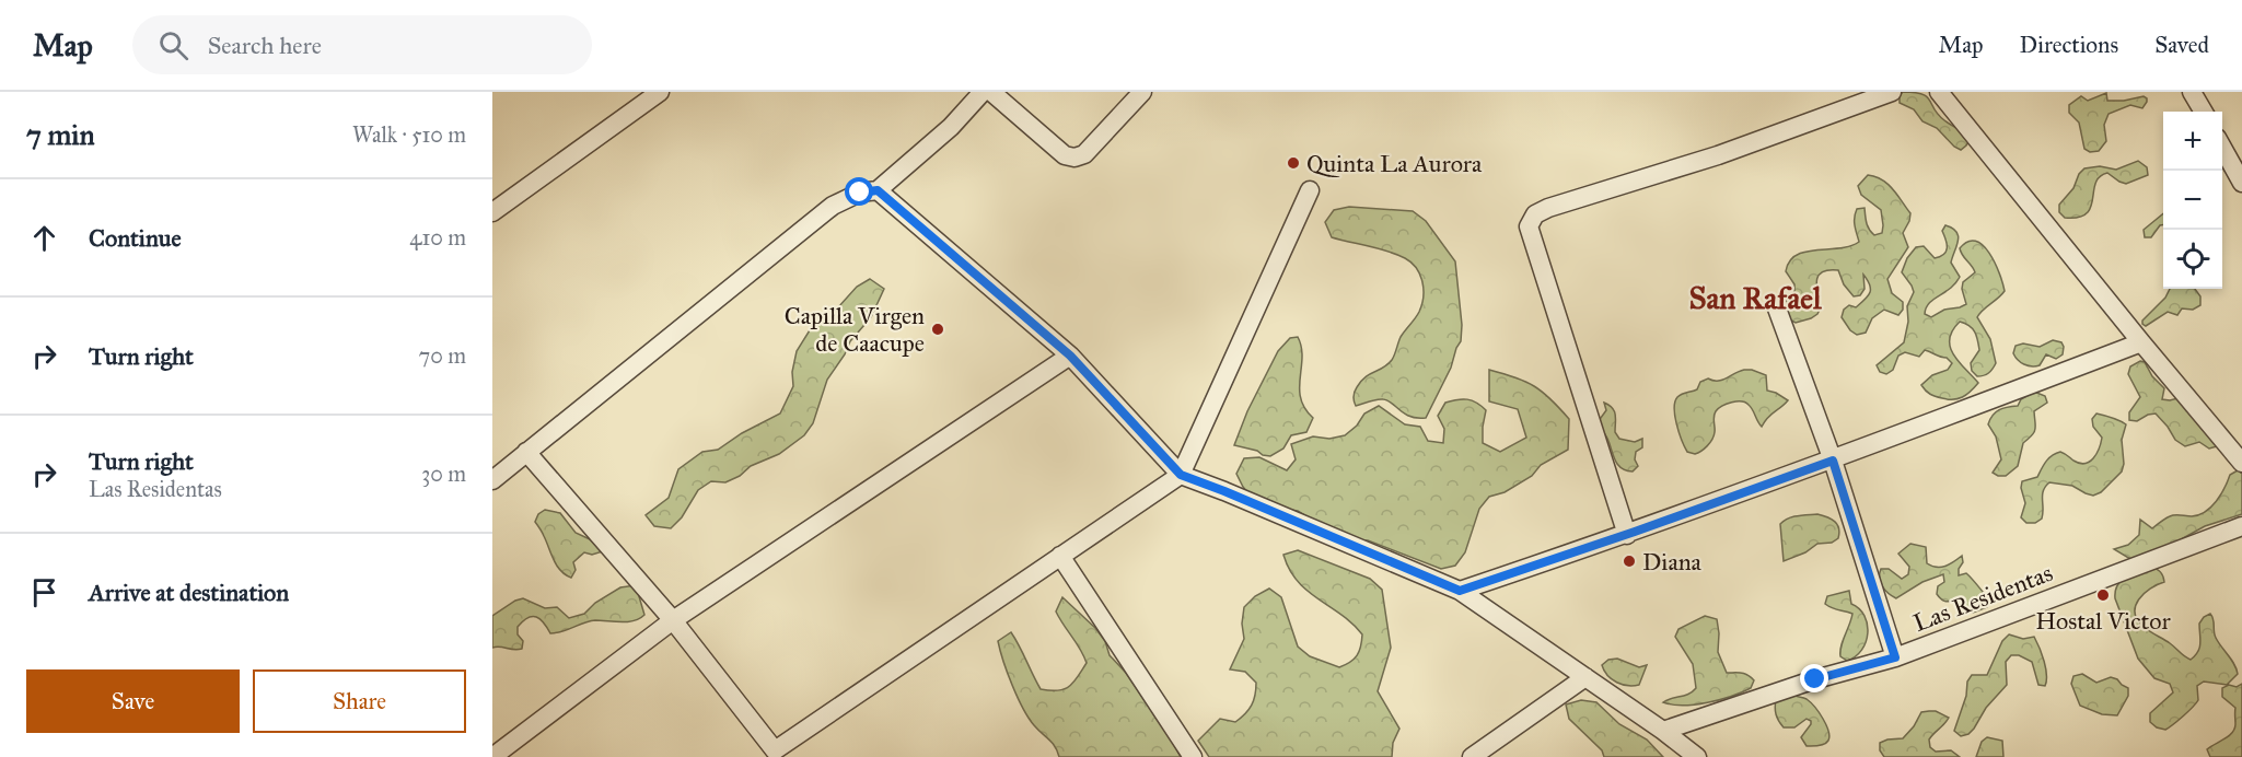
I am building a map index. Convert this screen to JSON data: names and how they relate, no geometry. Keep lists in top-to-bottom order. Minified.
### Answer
{"streets":{"street":["Las Residentas"]},"districts":["San Rafael"],"places":["Quinta La Aurora","Capilla Virgen de Caacupe","Diana","Hostal Victor"],"page":{"header":"Map","search":"Search here","nav":["Map","Directions","Saved"],"heading":["7 min","Walk · 510 m"],"map_buttons":["+","−"],"list":[["Continue","410 m"],["Turn right","70 m"],["Turn right","Las Residentas","30 m"],"Arrive at destination"],"buttons":["Save","Share"]}}
